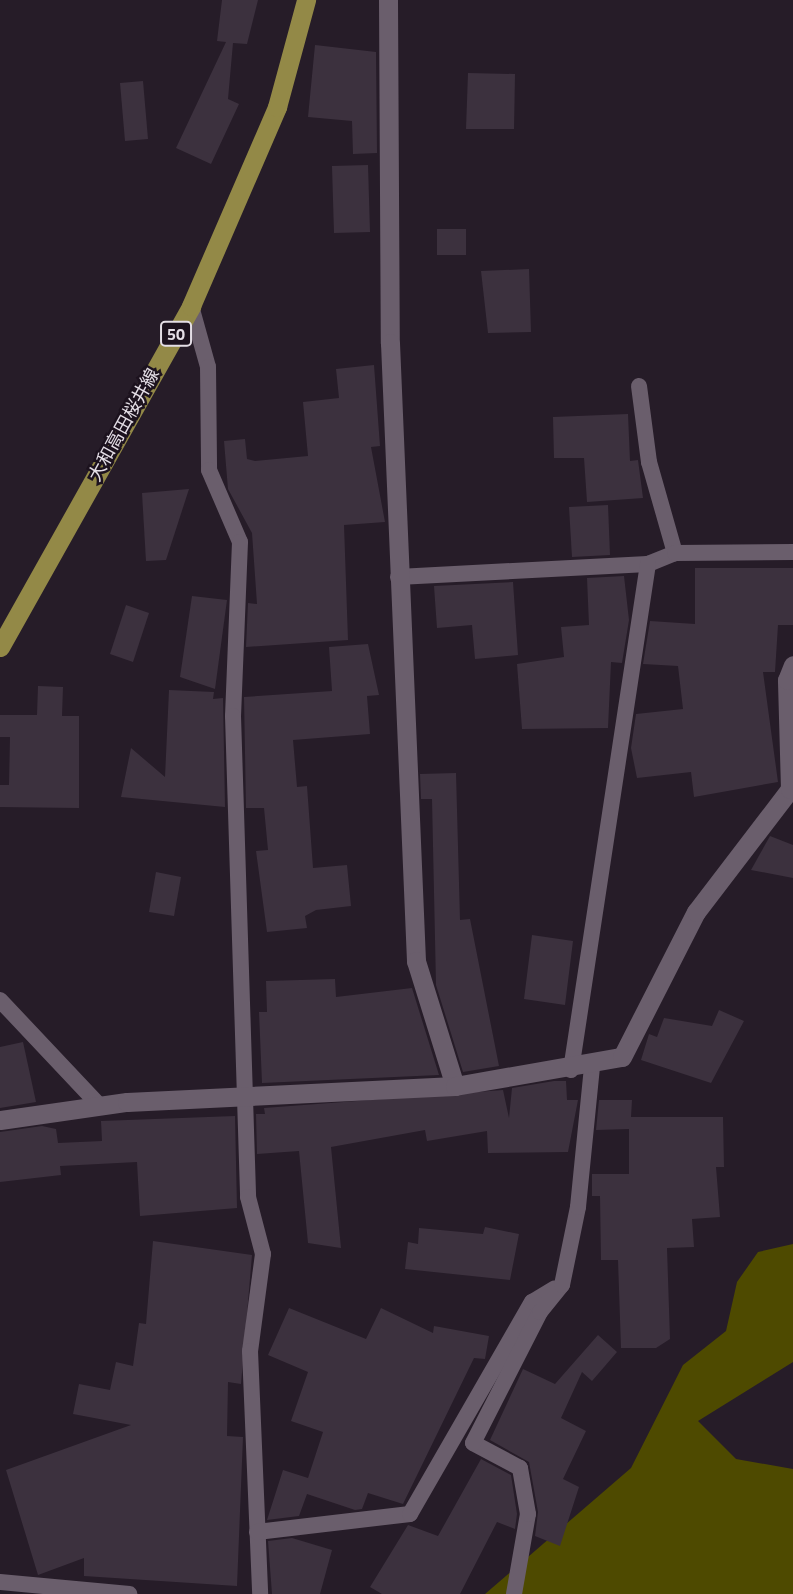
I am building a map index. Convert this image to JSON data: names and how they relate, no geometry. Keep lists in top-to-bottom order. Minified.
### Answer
{"streets":{"main road":["50","大和高田桜井線"]}}
